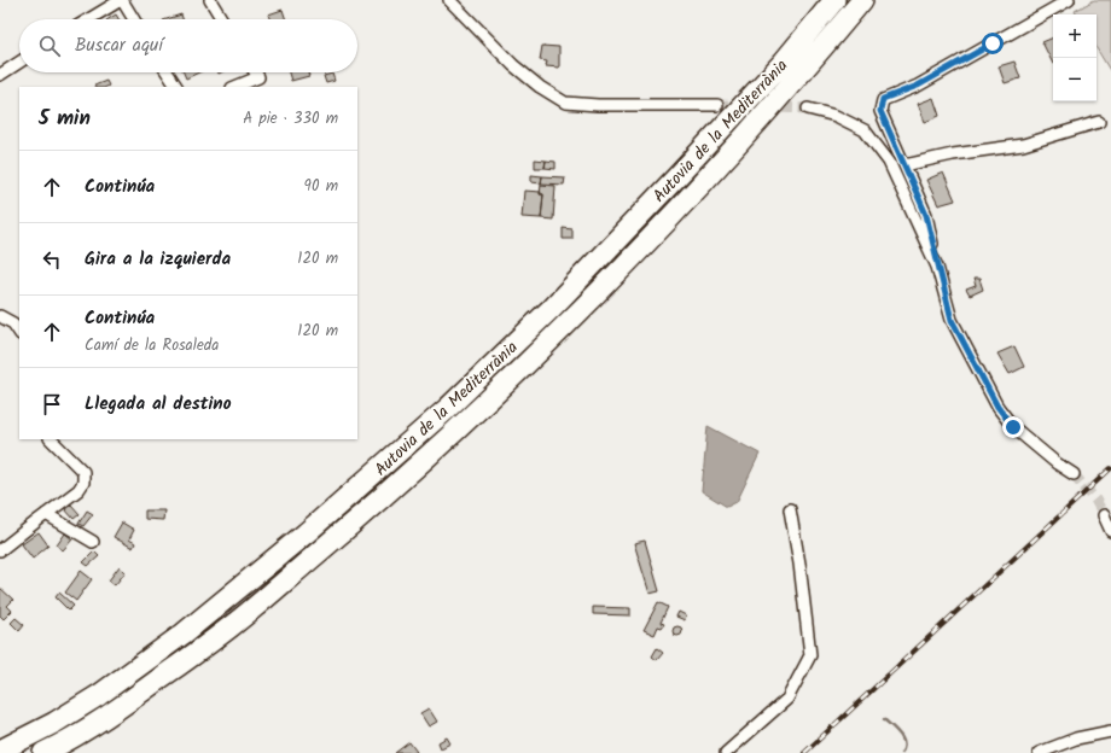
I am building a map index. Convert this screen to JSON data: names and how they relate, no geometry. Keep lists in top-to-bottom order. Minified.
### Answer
{"streets":{"highway":["Autovia de la Mediterrània"]},"page":{"map_buttons":["+","−"],"search":"Buscar aquí","heading":["5 min","A pie · 330 m"],"list":[["Continúa","90 m"],["Gira a la izquierda","120 m"],["Continúa","Camí de la Rosaleda","120 m"],"Llegada al destino"]}}
